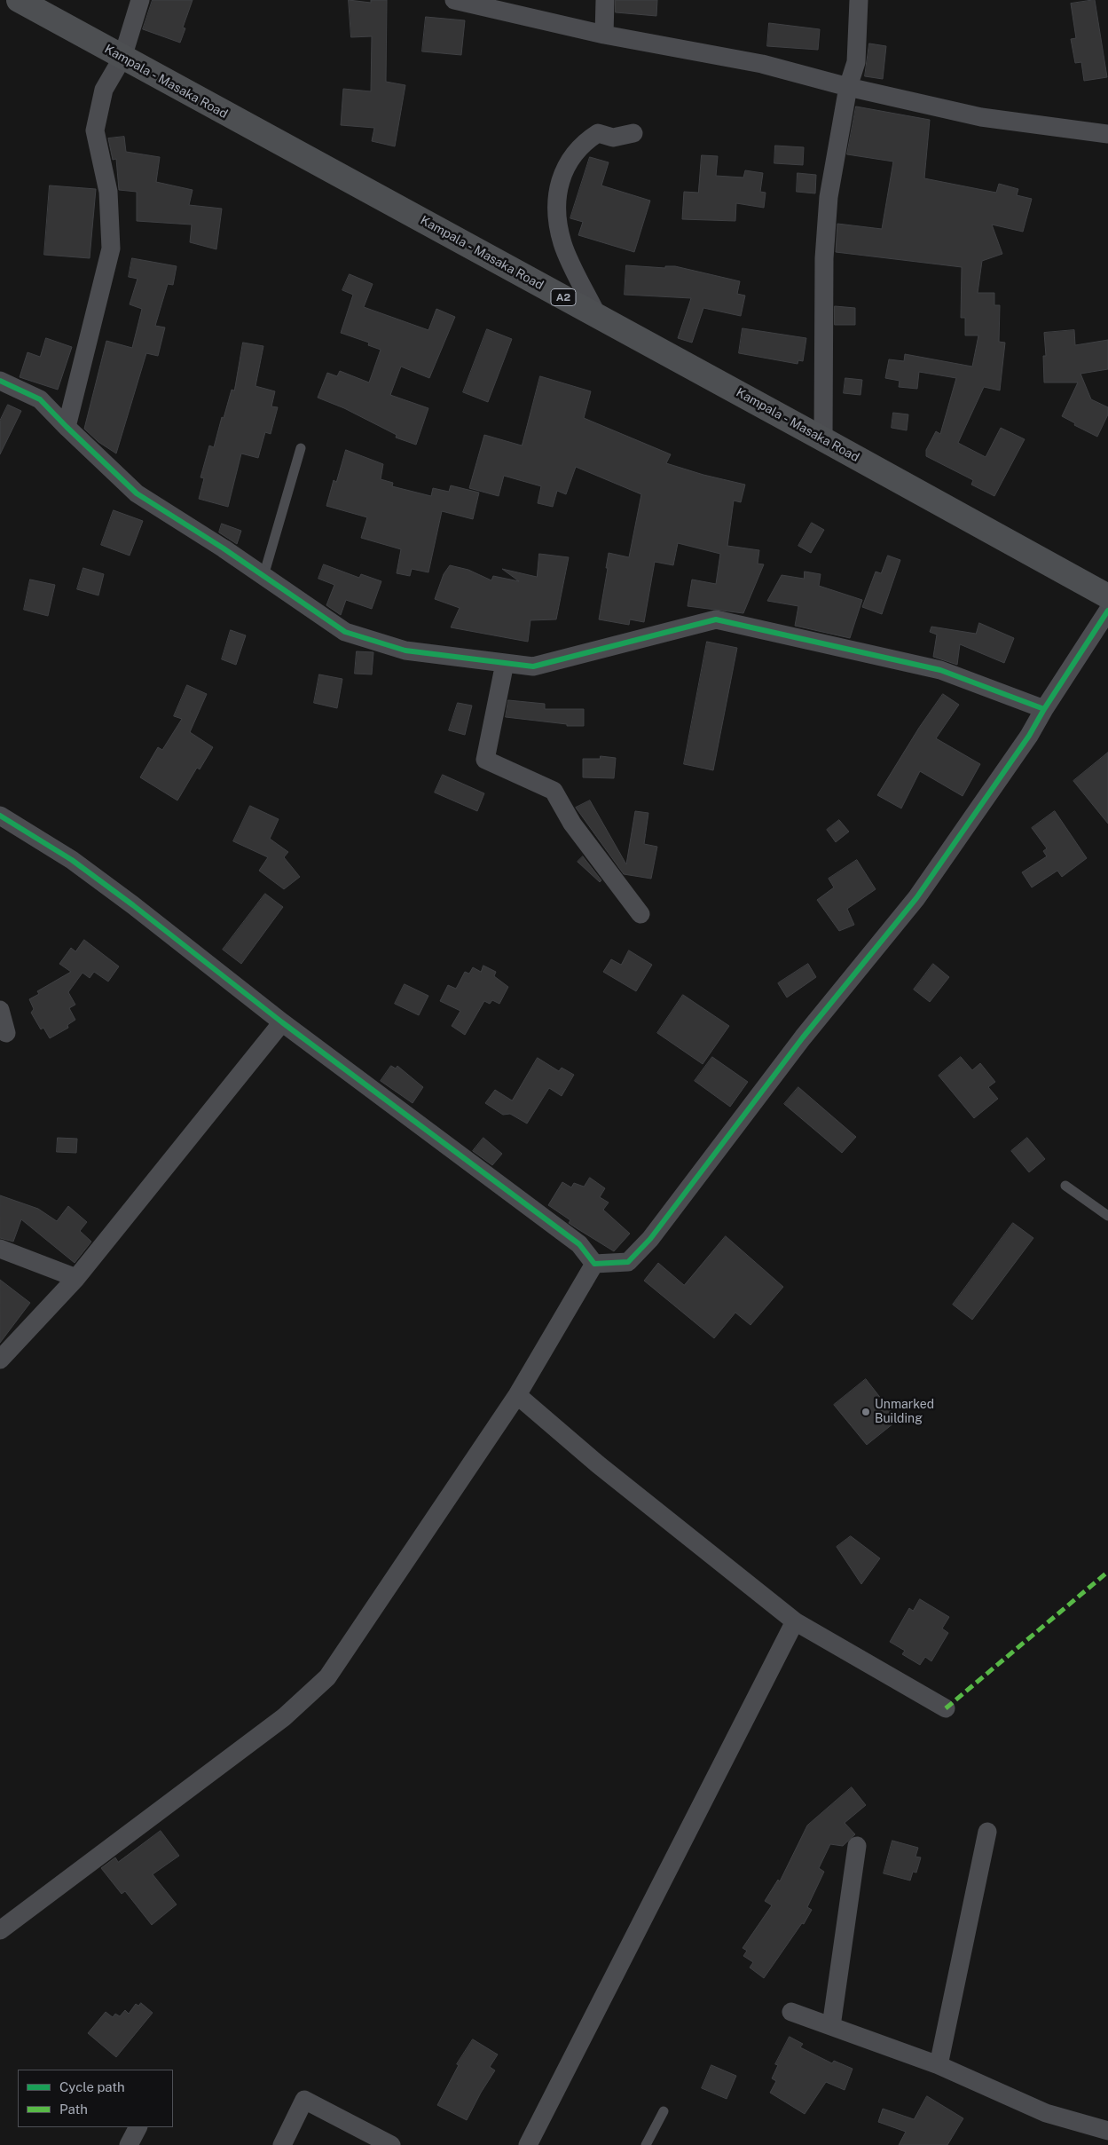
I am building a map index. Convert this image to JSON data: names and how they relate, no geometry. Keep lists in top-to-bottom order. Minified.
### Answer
{"streets":{"main road":["Kampala - Masaka Road","A2"]},"places":["Unmarked Building"],"legend":["Cycle path","Path"]}
